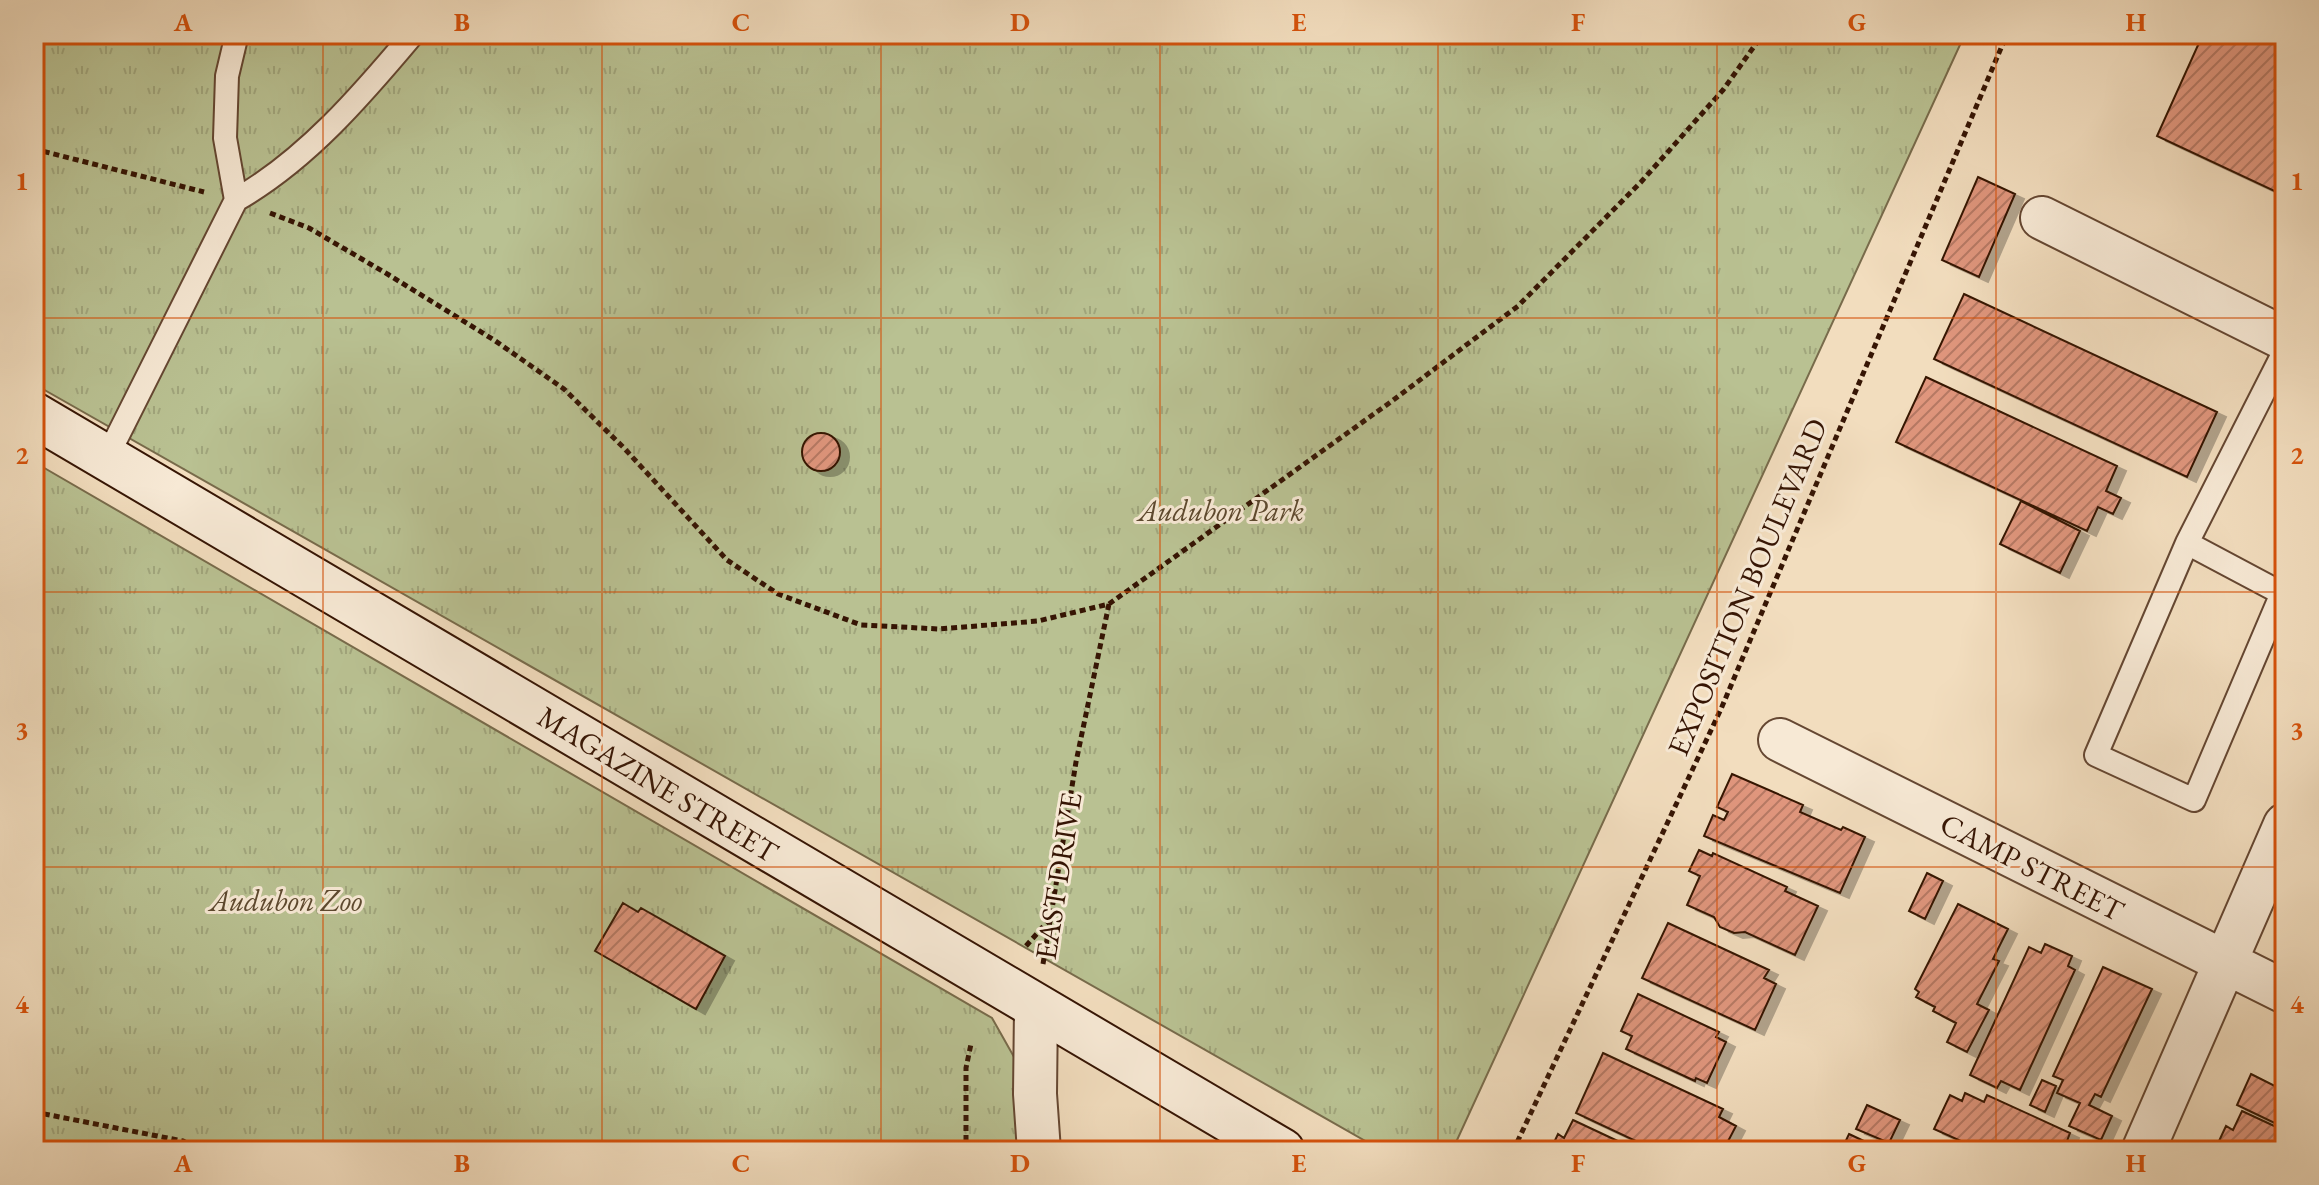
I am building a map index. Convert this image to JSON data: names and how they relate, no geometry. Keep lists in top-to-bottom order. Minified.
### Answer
{"streets":{"street":["MAGAZINE STREET","CAMP STREET"],"path":["EXPOSITION BOULEVARD","EAST DRIVE"]},"crossings":[["MAGAZINE STREET","EAST DRIVE"]],"parks":["Audubon Park","Audubon Zoo"],"grid":{"columns":["A","B","C","D","E","F","G","H"],"rows":["1","2","3","4"]}}
